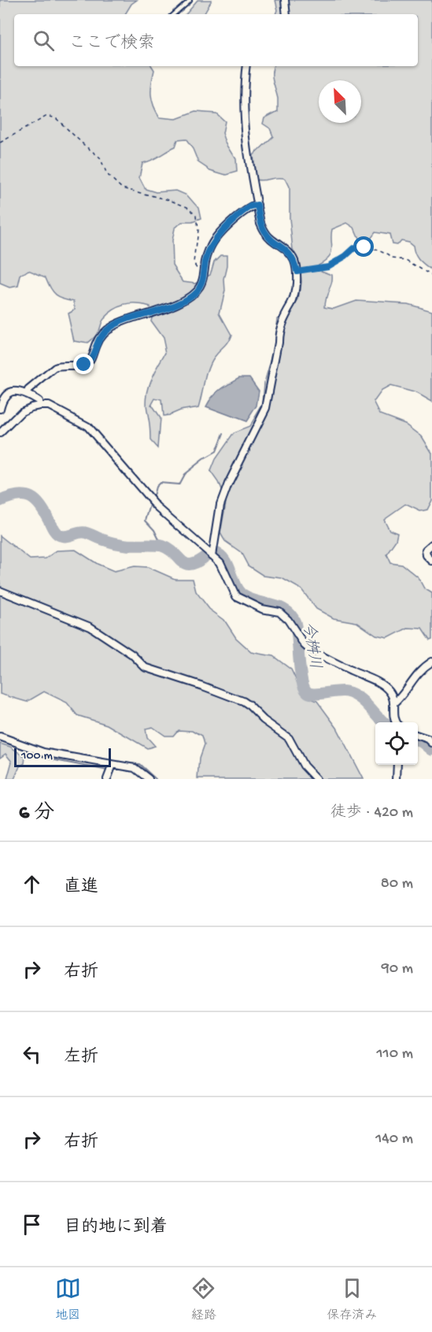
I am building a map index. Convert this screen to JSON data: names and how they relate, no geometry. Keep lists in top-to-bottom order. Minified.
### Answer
{"water":["今桝川"],"scale_bar":"100 m","north":"top left","page":{"search":"ここで検索","scale":"100 m","heading":["6 分","徒歩 · 420 m"],"list":[["直進","80 m"],["右折","90 m"],["左折","110 m"],["右折","140 m"],"目的地に到着"],"nav":["地図","経路","保存済み"]}}
